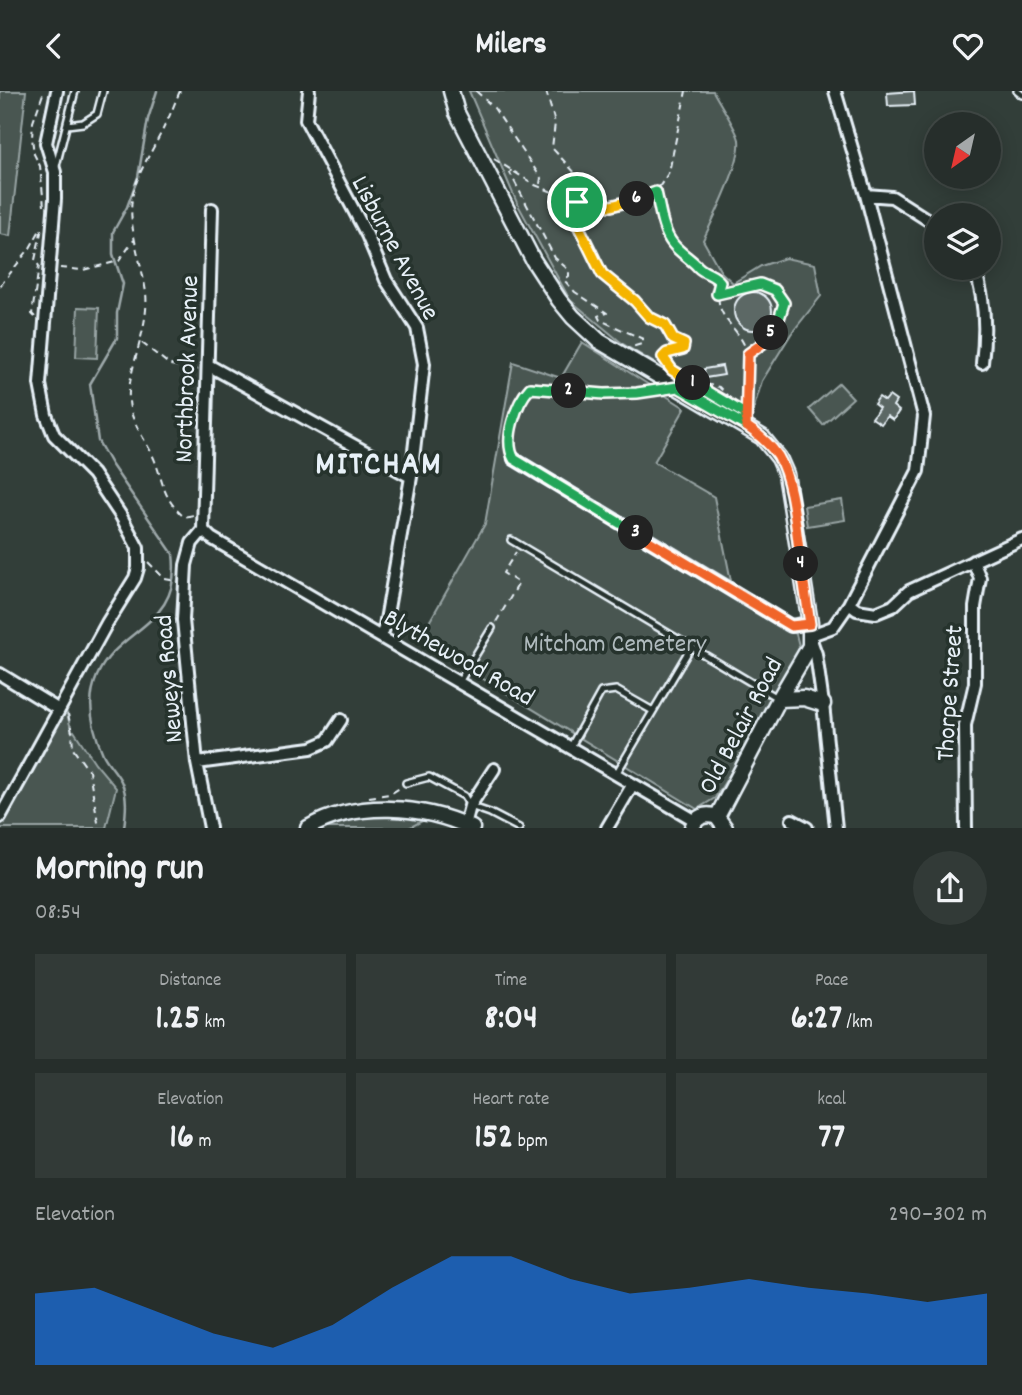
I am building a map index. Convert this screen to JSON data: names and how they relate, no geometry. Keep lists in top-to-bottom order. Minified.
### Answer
{"streets":{"main road":["Old Belair Road"],"street":["Lisburne Avenue","Northbrook Avenue","Blythewood Road","Neweys Road","Thorpe Street"]},"crossings":[["Lisburne Avenue","Blythewood Road"],["Northbrook Avenue","Blythewood Road"],["Northbrook Avenue","Neweys Road"],["Blythewood Road","Neweys Road"]],"districts":["MITCHAM"],"parks":["Mitcham Cemetery"],"north":"bottom left","page":{"header":"Milers","pins":["6","5","1","2","3","4"],"heading":["Morning run","08:54"],"stats":[["Distance","1.25 km"],["Time","8:04"],["Pace","6:27 /km"],["Elevation","16 m"],["Heart rate","152 bpm"],["kcal","77"]],"chart":["Elevation","290–302 m"]}}
